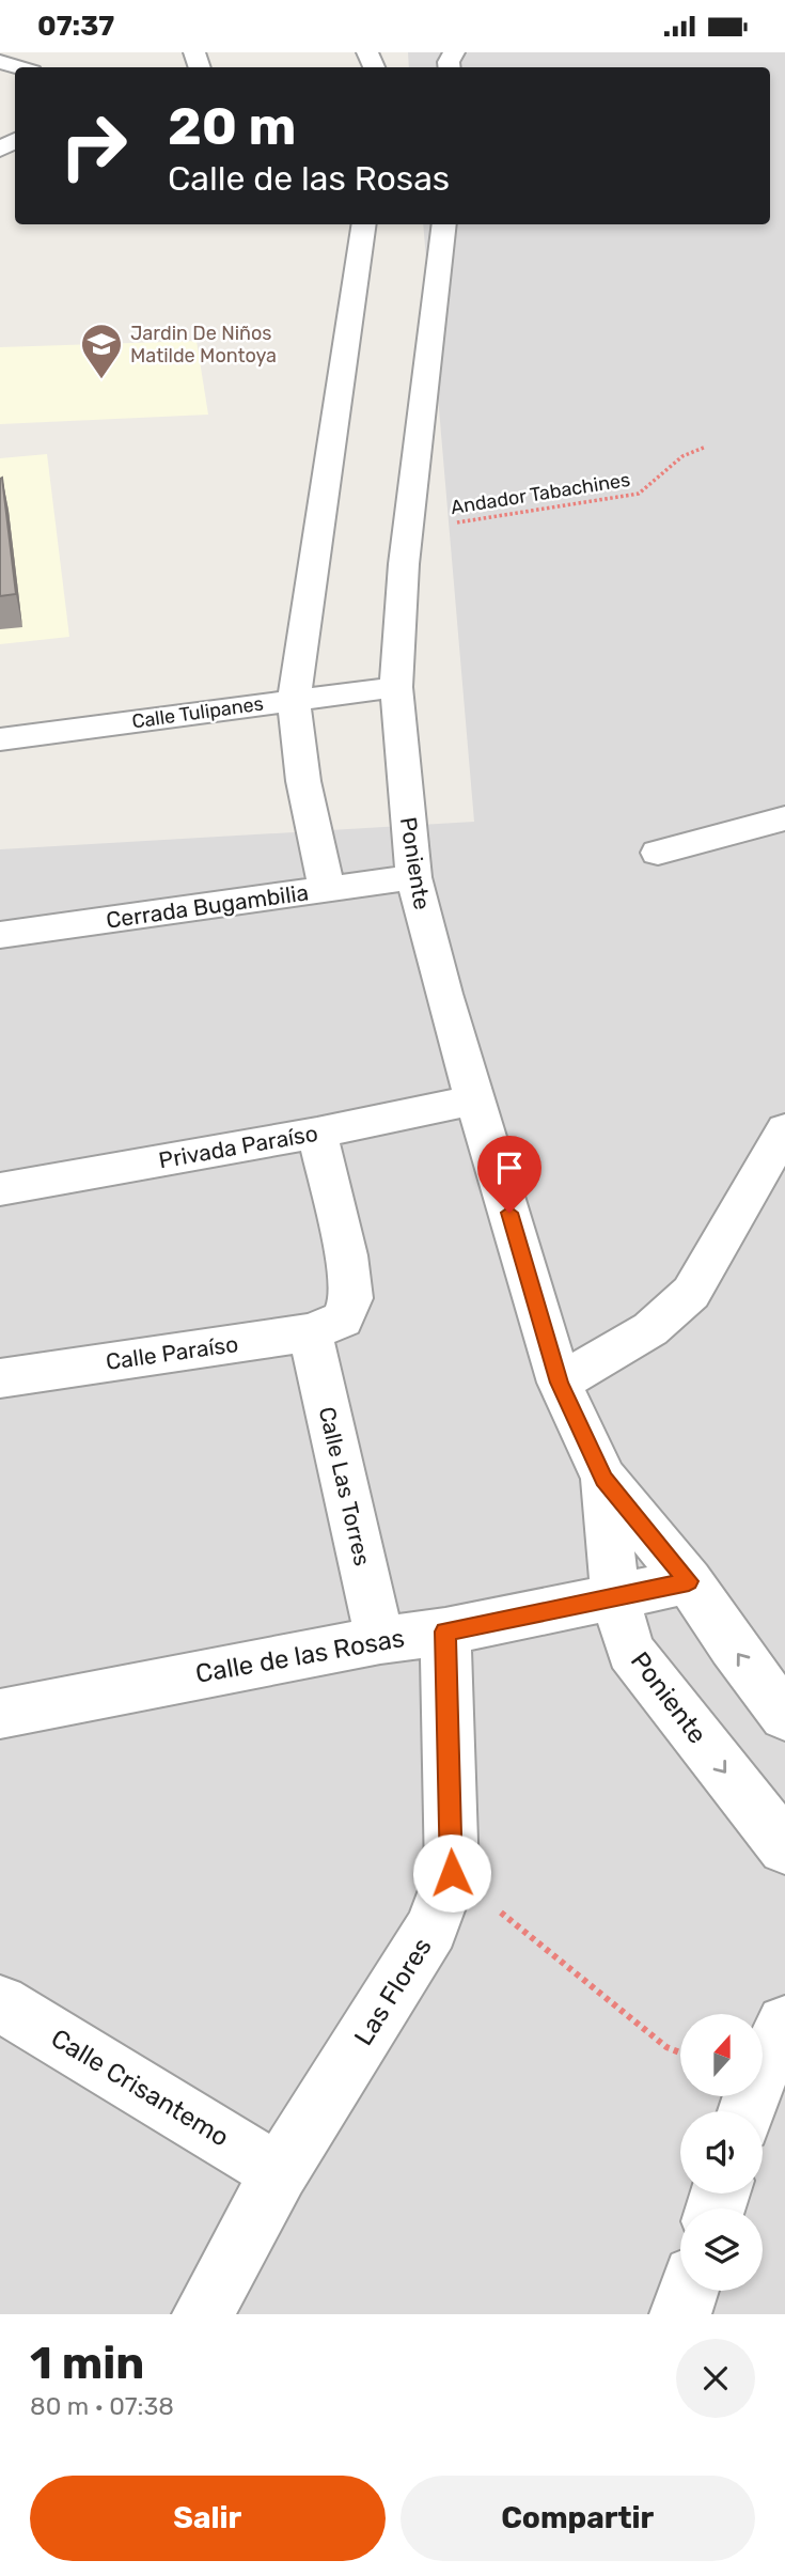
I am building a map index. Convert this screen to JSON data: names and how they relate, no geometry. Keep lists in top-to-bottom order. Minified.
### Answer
{"streets":{"street":["Calle Tulipanes","Poniente","Cerrada Bugambilia","Privada Paraíso","Calle Paraíso","Calle Las Torres","Calle de las Rosas","Las Flores","Calle Crisantemo"],"path":["Andador Tabachines"]},"crossings":[["Andador Tabachines","Poniente"],["Calle Tulipanes","Poniente"],["Poniente","Cerrada Bugambilia"],["Poniente","Privada Paraíso"],["Poniente","Calle de las Rosas"],["Privada Paraíso","Calle Las Torres"],["Calle Paraíso","Calle Las Torres"],["Calle Las Torres","Calle de las Rosas"],["Calle de las Rosas","Las Flores"],["Las Flores","Calle Crisantemo"]],"places":{"school or university":["Jardin De Niños Matilde Montoya"]},"north":"top","page":{"status":"07:37","turn":["20 m","Calle de las Rosas"],"heading":["1 min","80 m · 07:38"],"buttons":["Salir","Compartir"]}}
